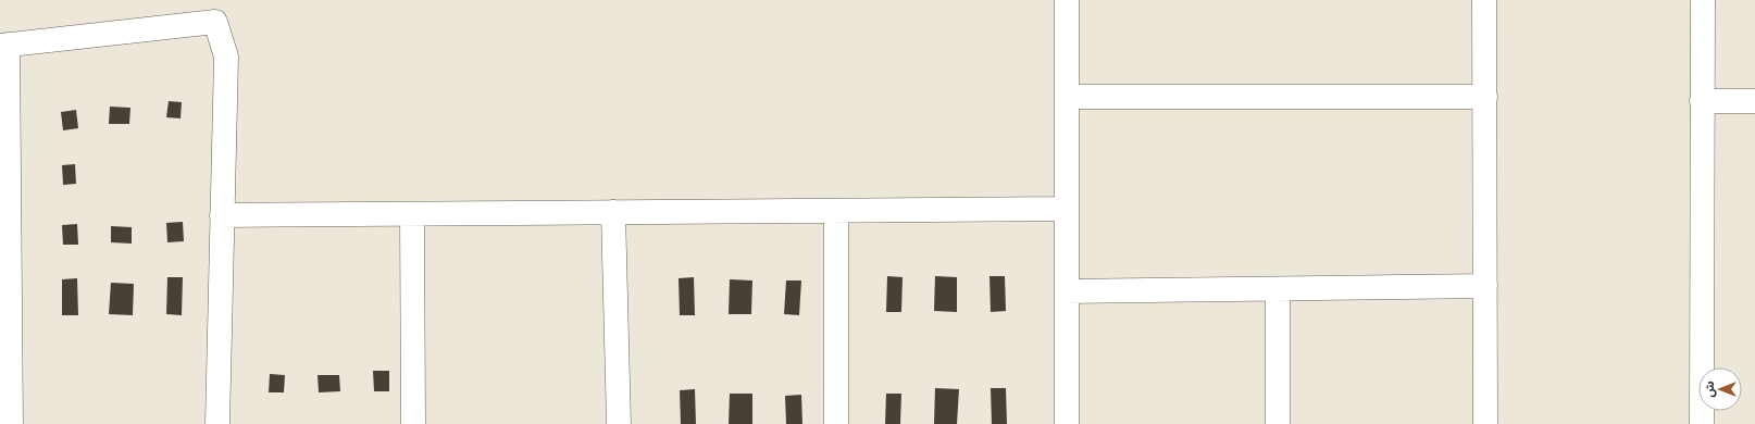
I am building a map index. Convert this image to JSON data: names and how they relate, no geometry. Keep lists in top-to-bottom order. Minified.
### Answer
{"north":"left"}
